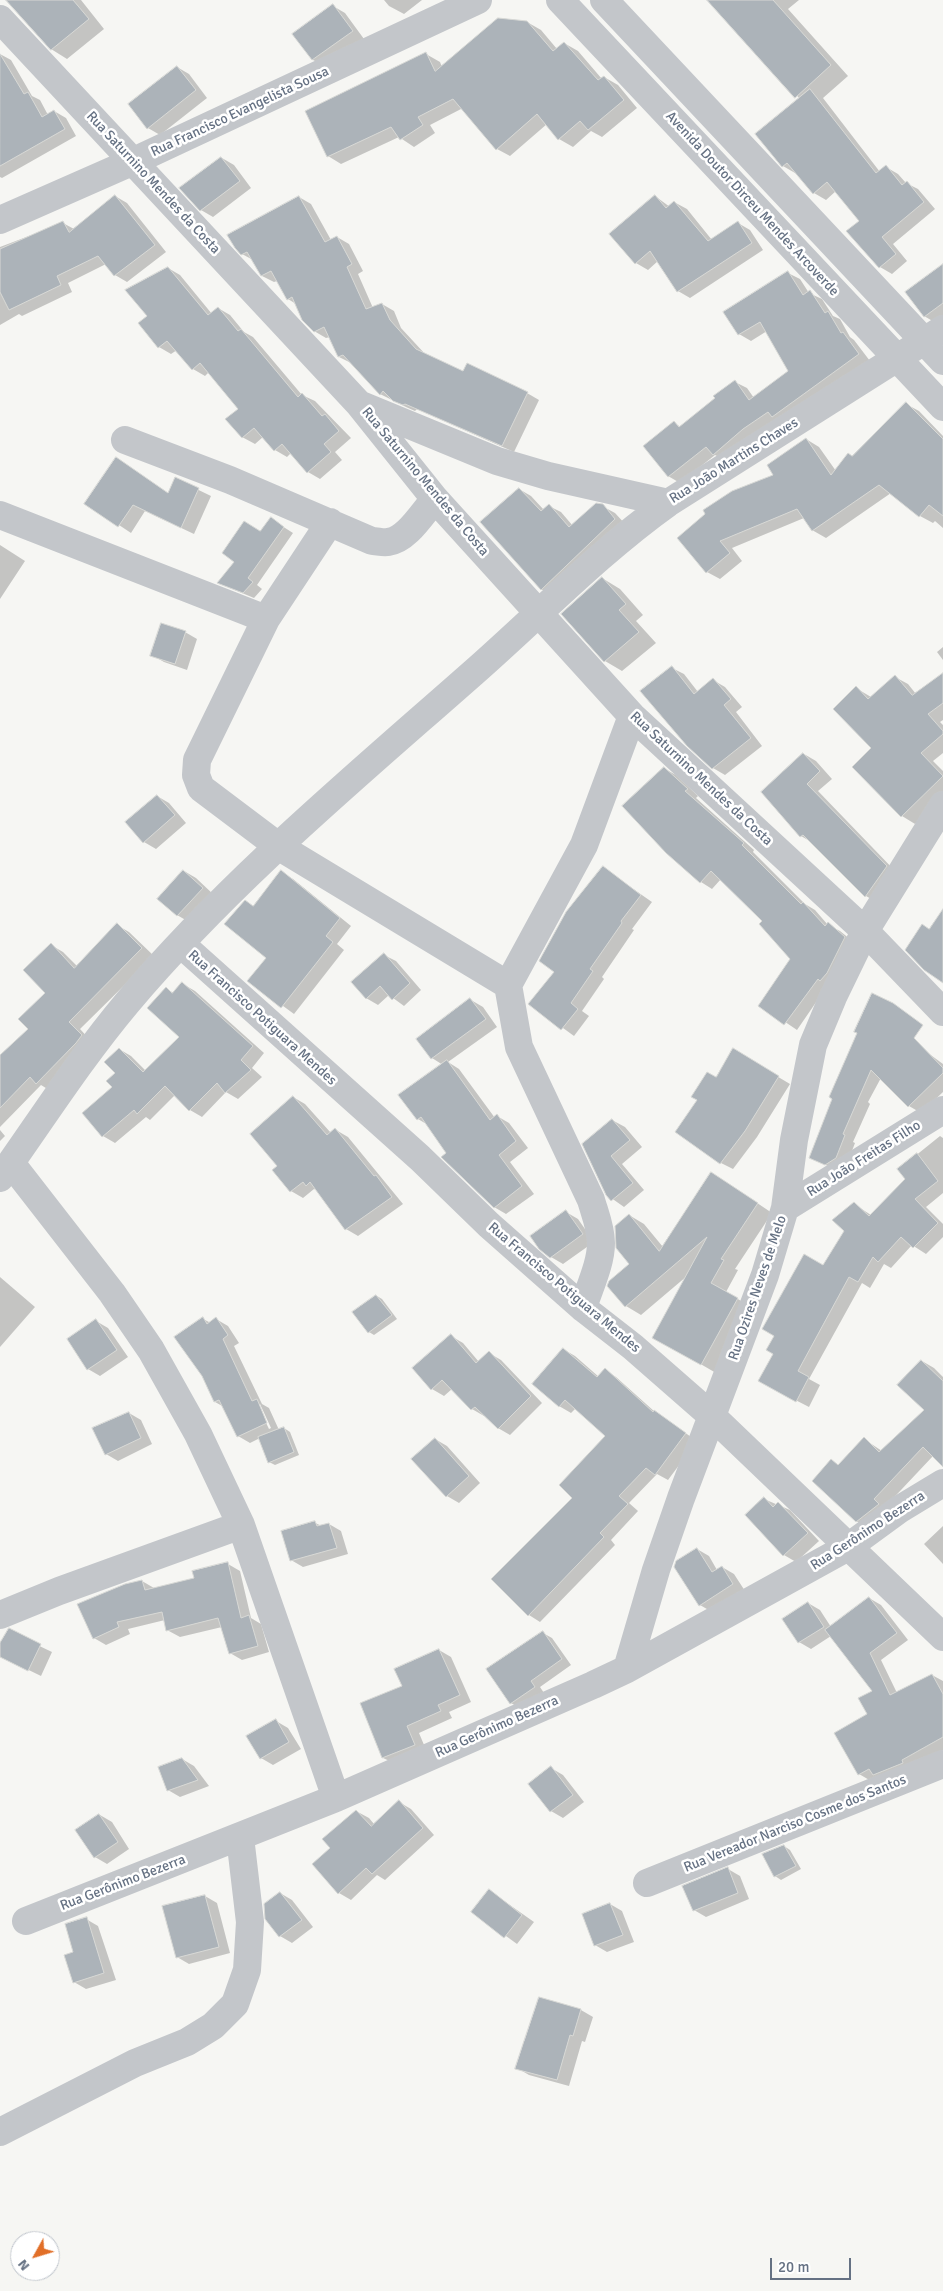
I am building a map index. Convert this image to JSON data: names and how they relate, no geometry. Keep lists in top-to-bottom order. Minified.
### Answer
{"streets":{"street":["Rua Francisco Evangelista Sousa","Rua Saturnino Mendes da Costa","Avenida Doutor Dirceu Mendes Arcoverde","Rua João Martins Chaves","Rua Francisco Potiguara Mendes","Rua João Freitas Filho","Rua Ozires Neves de Melo","Rua Gerônimo Bezerra","Rua Vereador Narciso Cosme dos Santos"]},"crossings":[["Rua Francisco Evangelista Sousa","Rua Saturnino Mendes da Costa"],["Rua Saturnino Mendes da Costa","Rua João Martins Chaves"],["Rua Saturnino Mendes da Costa","Rua Ozires Neves de Melo"],["Avenida Doutor Dirceu Mendes Arcoverde","Rua João Martins Chaves"],["Rua João Martins Chaves","Rua Francisco Potiguara Mendes"],["Rua Francisco Potiguara Mendes","Rua Ozires Neves de Melo"],["Rua Francisco Potiguara Mendes","Rua Gerônimo Bezerra"],["Rua João Freitas Filho","Rua Ozires Neves de Melo"],["Rua Ozires Neves de Melo","Rua Gerônimo Bezerra"]],"scale_bar":"20 m","north":"bottom left"}
